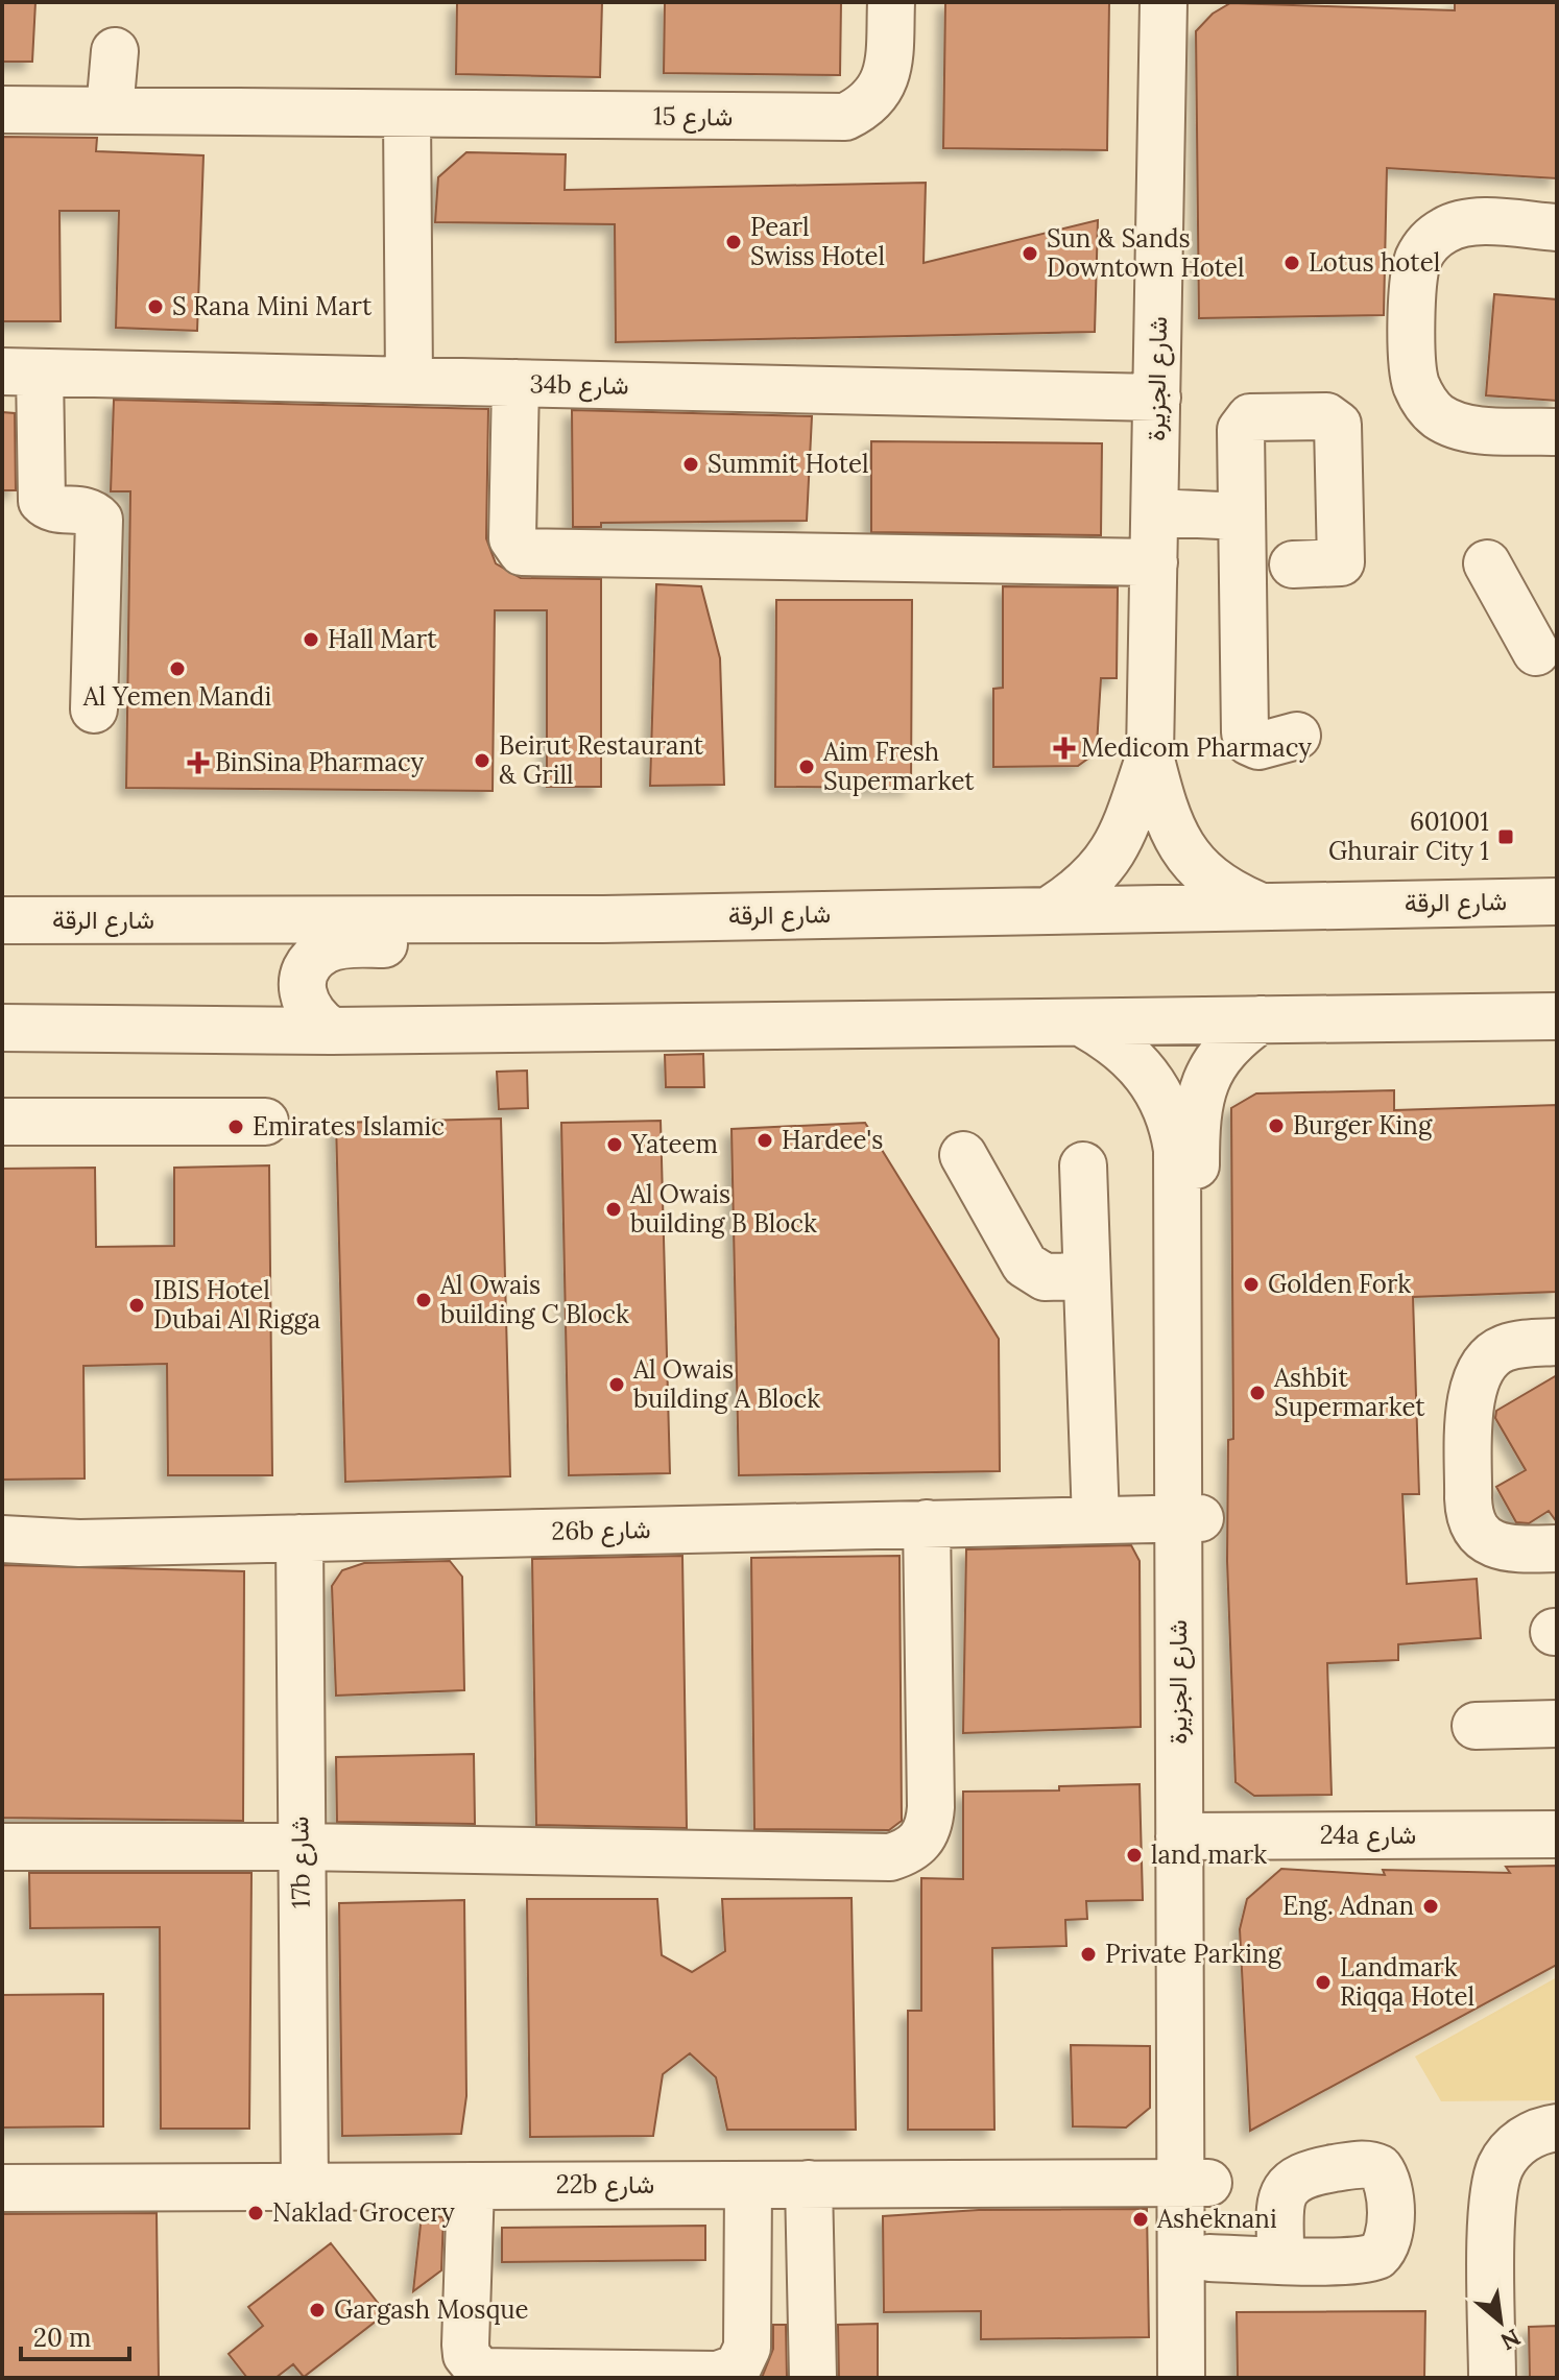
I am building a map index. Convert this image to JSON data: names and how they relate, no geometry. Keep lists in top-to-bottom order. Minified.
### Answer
{"streets":{"street":["شارع 15","شارع الجزيرة","34b شارع","شارع الرقة","26b شارع","24a شارع","17b شارع","22b شارع"]},"crossings":[["شارع الجزيرة","34b شارع"],["شارع الجزيرة","شارع الرقة"],["شارع الجزيرة","26b شارع"],["شارع الجزيرة","24a شارع"],["شارع الجزيرة","22b شارع"],["26b شارع","17b شارع"],["17b شارع","22b شارع"]],"places":{"other":["Pearl Swiss Hotel","Sun & Sands Downtown Hotel","Lotus hotel","S Rana Mini Mart","Summit Hotel","Hall Mart","Al Yemen Mandi","Beirut Restaurant & Grill","Aim Fresh Supermarket","Burger King","Emirates Islamic","Hardee's","Yateem","Al Owais building B Block","Golden Fork","Al Owais building C Block","IBIS Hotel Dubai Al Rigga","Al Owais building A Block","Ashbit Supermarket","land mark","Eng. Adnan","Private Parking","Landmark Riqqa Hotel","Naklad Grocery","Asheknani","Gargash Mosque"],"health":["Medicom Pharmacy","BinSina Pharmacy"],"transit":["601001 Ghurair City 1"]},"scale_bar":"20 m","north":"bottom right"}
